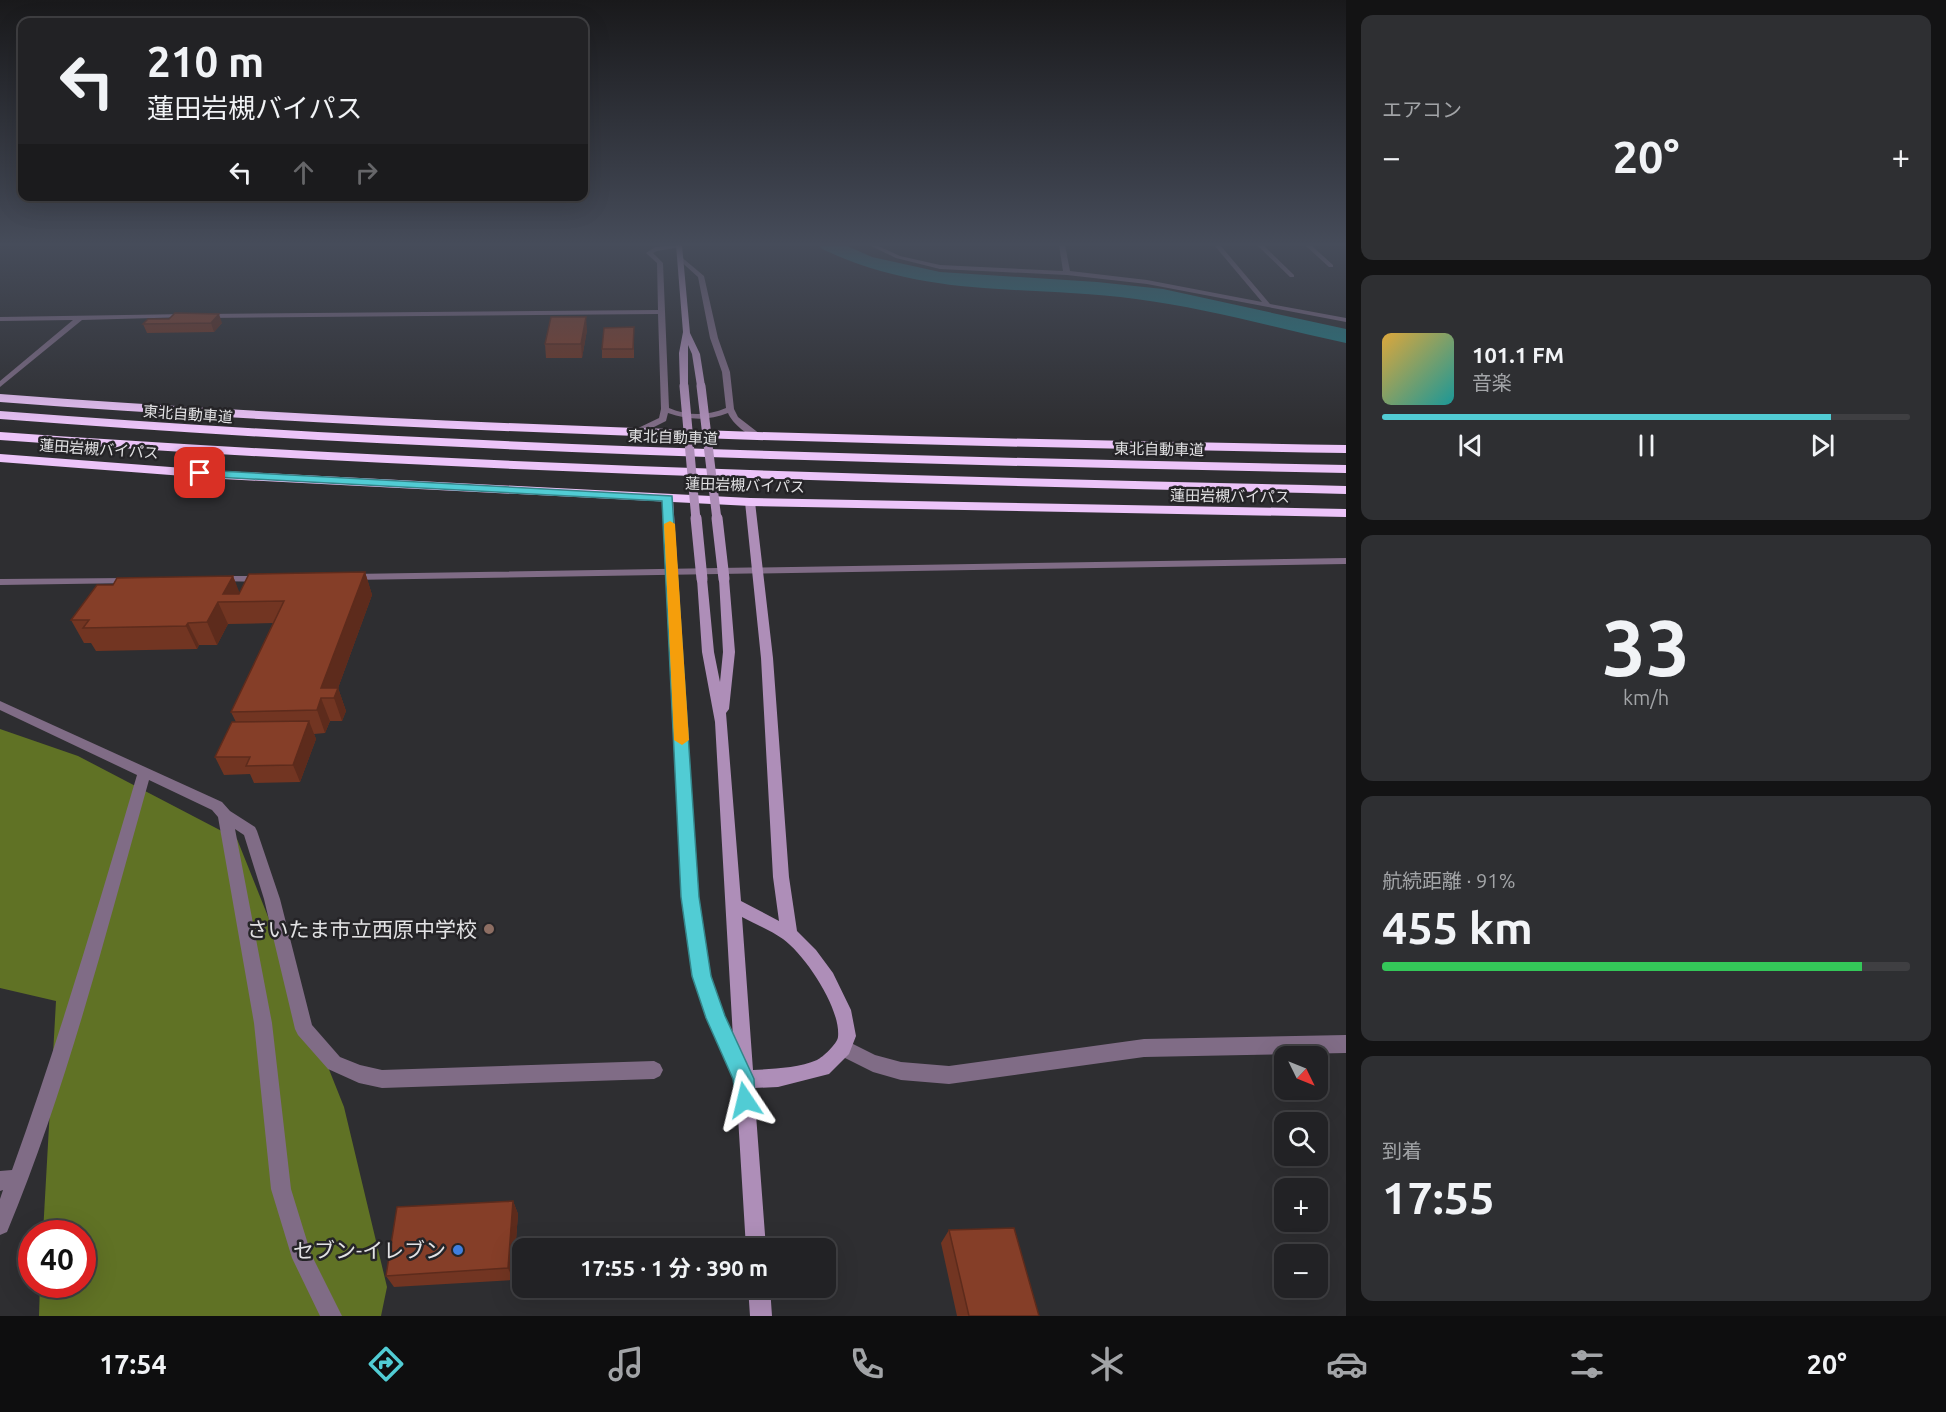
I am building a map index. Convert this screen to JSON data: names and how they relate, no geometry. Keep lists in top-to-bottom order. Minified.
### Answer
{"streets":{"highway":["東北自動車道","蓮田岩槻バイパス"]},"places":["さいたま市立西原中学校","セブン-イレブン"],"north":"bottom right","page":{"tile":["エアコン",["33","km/h"],["航続距離 · 91%","455 km"],["到着","17:55"]],"turn":["210 m","蓮田岩槻バイパス"],"heat":["−","20°","+"],"song":["101.1 FM","音楽"],"map_buttons":["+","−"],"limit":"40","trip":"17:55 · 1 分 · 390 m","tabs":["17:54","20°"]}}
